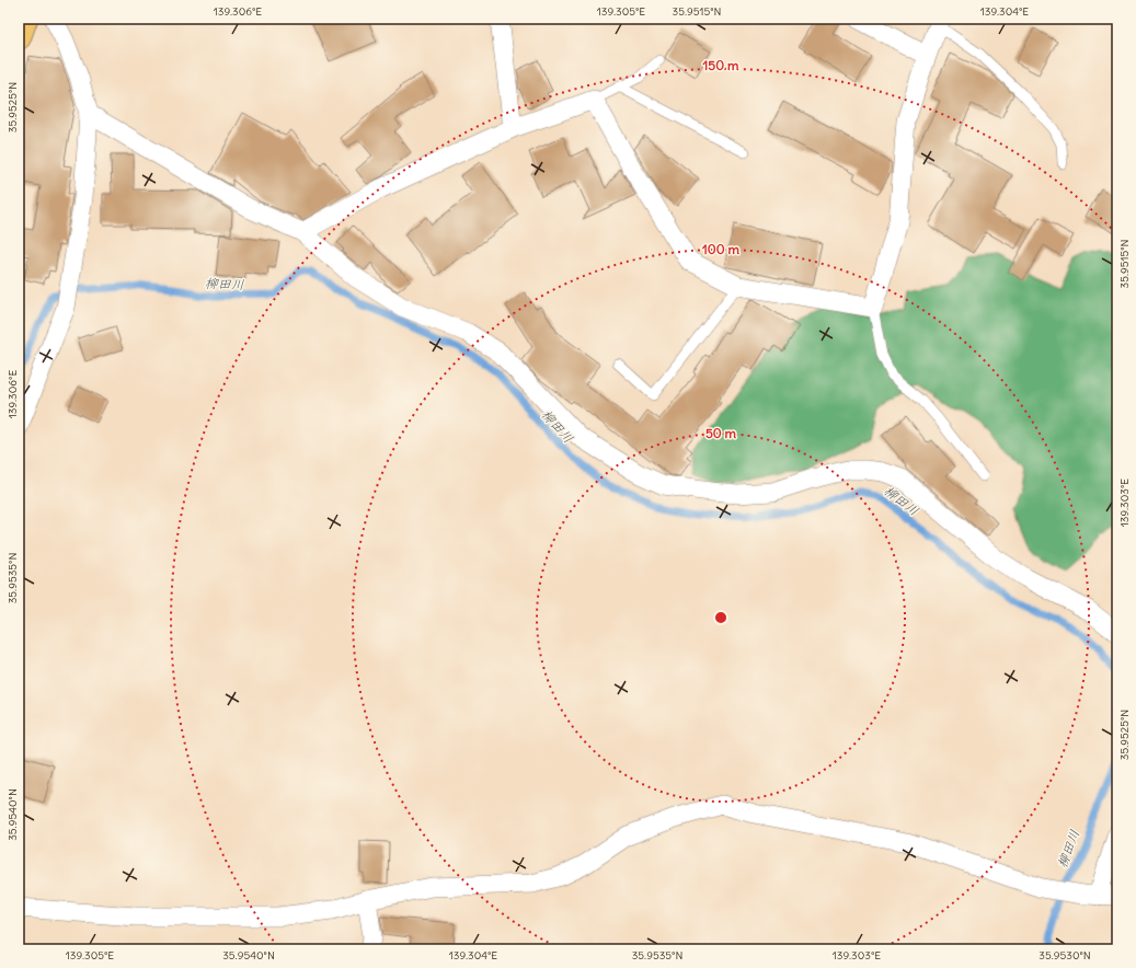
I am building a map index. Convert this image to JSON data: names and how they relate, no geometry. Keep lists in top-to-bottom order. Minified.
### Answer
{"water":["柳田川"],"coordinates":["139.306°E","139.305°E","35.9515°N","139.304°E","35.9525°N","139.303°E","35.9535°N","35.9540°N","35.9530°N"],"rings":["150 m","100 m","50 m"]}
